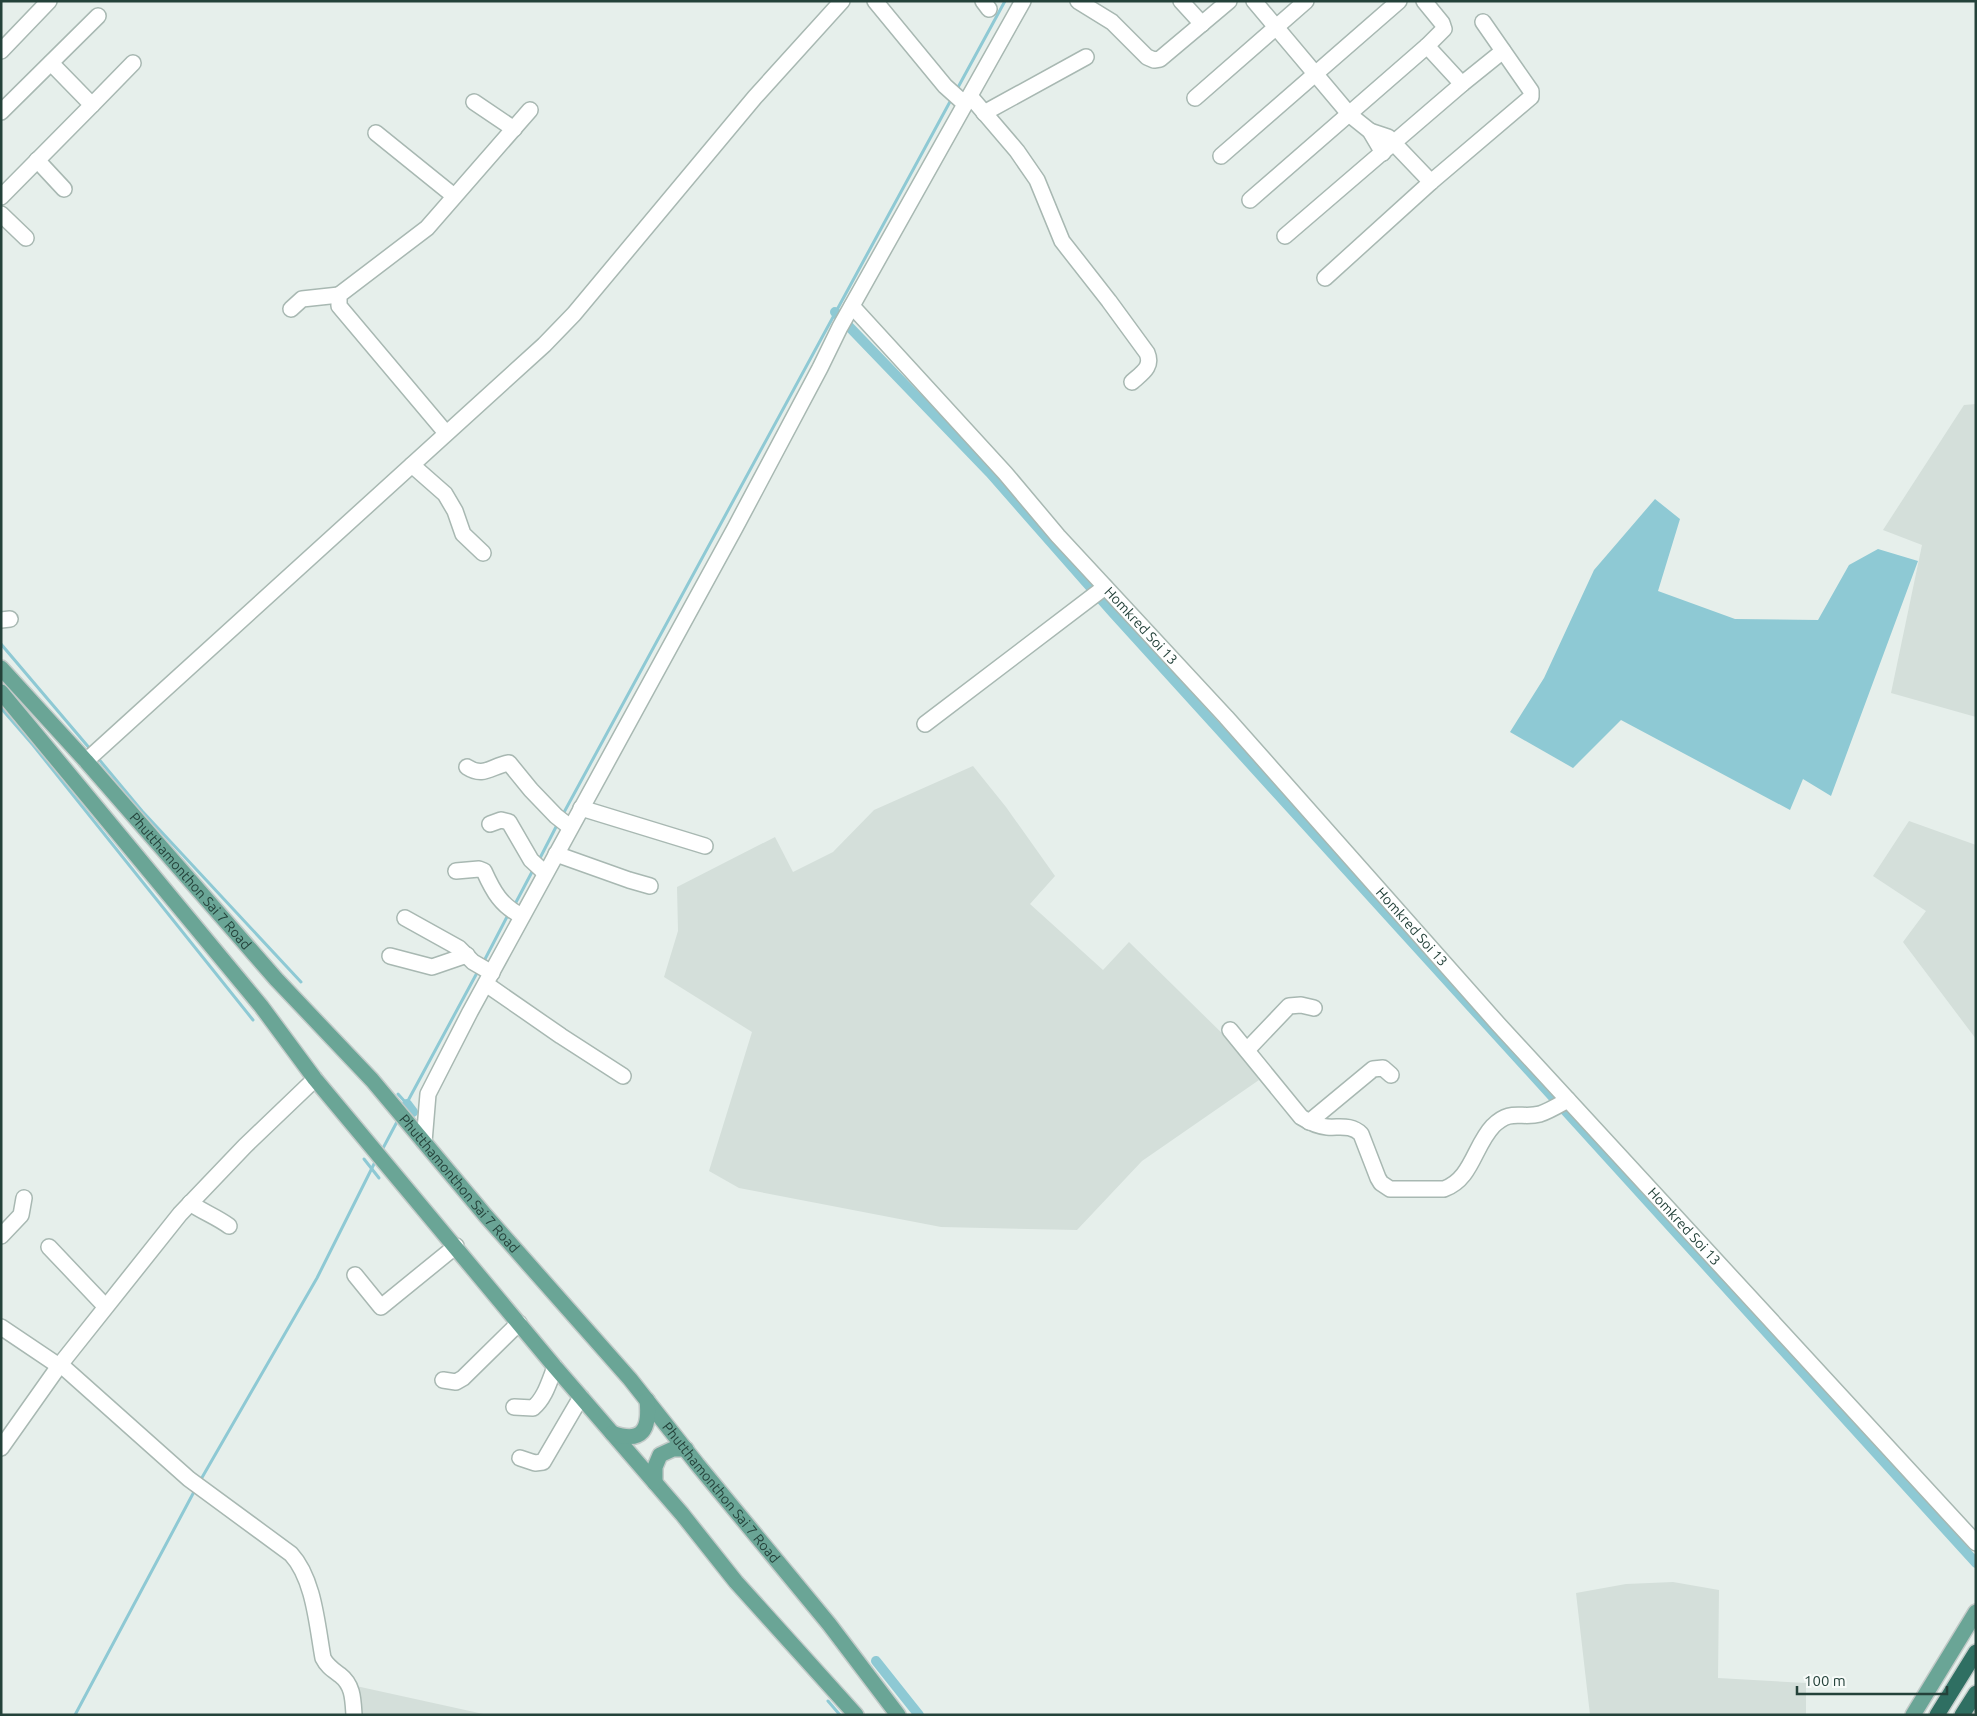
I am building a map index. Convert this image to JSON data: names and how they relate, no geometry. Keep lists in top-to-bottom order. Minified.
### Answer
{"streets":{"main road":["Phutthamonthon Sai 7 Road"],"street":["Homkred Soi 13"]},"scale_bar":"100 m"}
